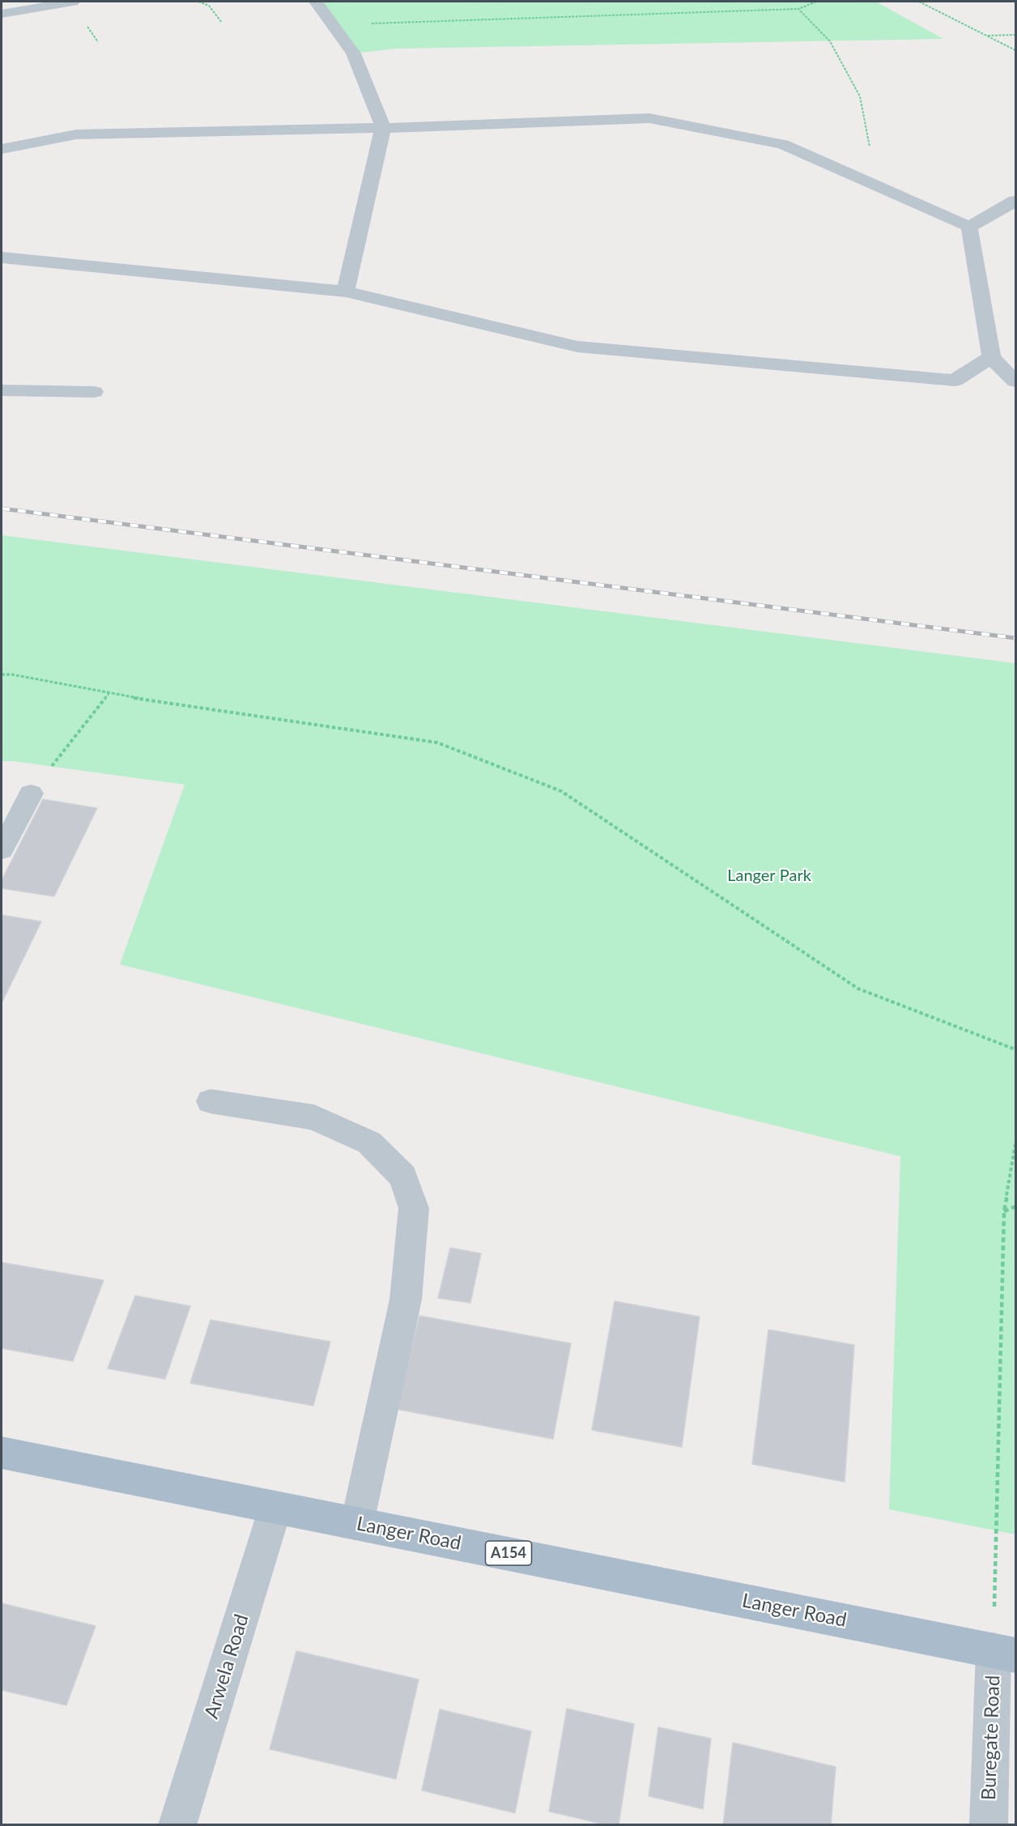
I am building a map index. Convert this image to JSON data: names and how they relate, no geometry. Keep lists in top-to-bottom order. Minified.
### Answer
{"streets":{"main road":["Langer Road","A154"],"street":["Arwela Road","Buregate Road"]},"crossings":[["Langer Road","Arwela Road"],["Langer Road","Buregate Road"]],"parks":["Langer Park"]}
